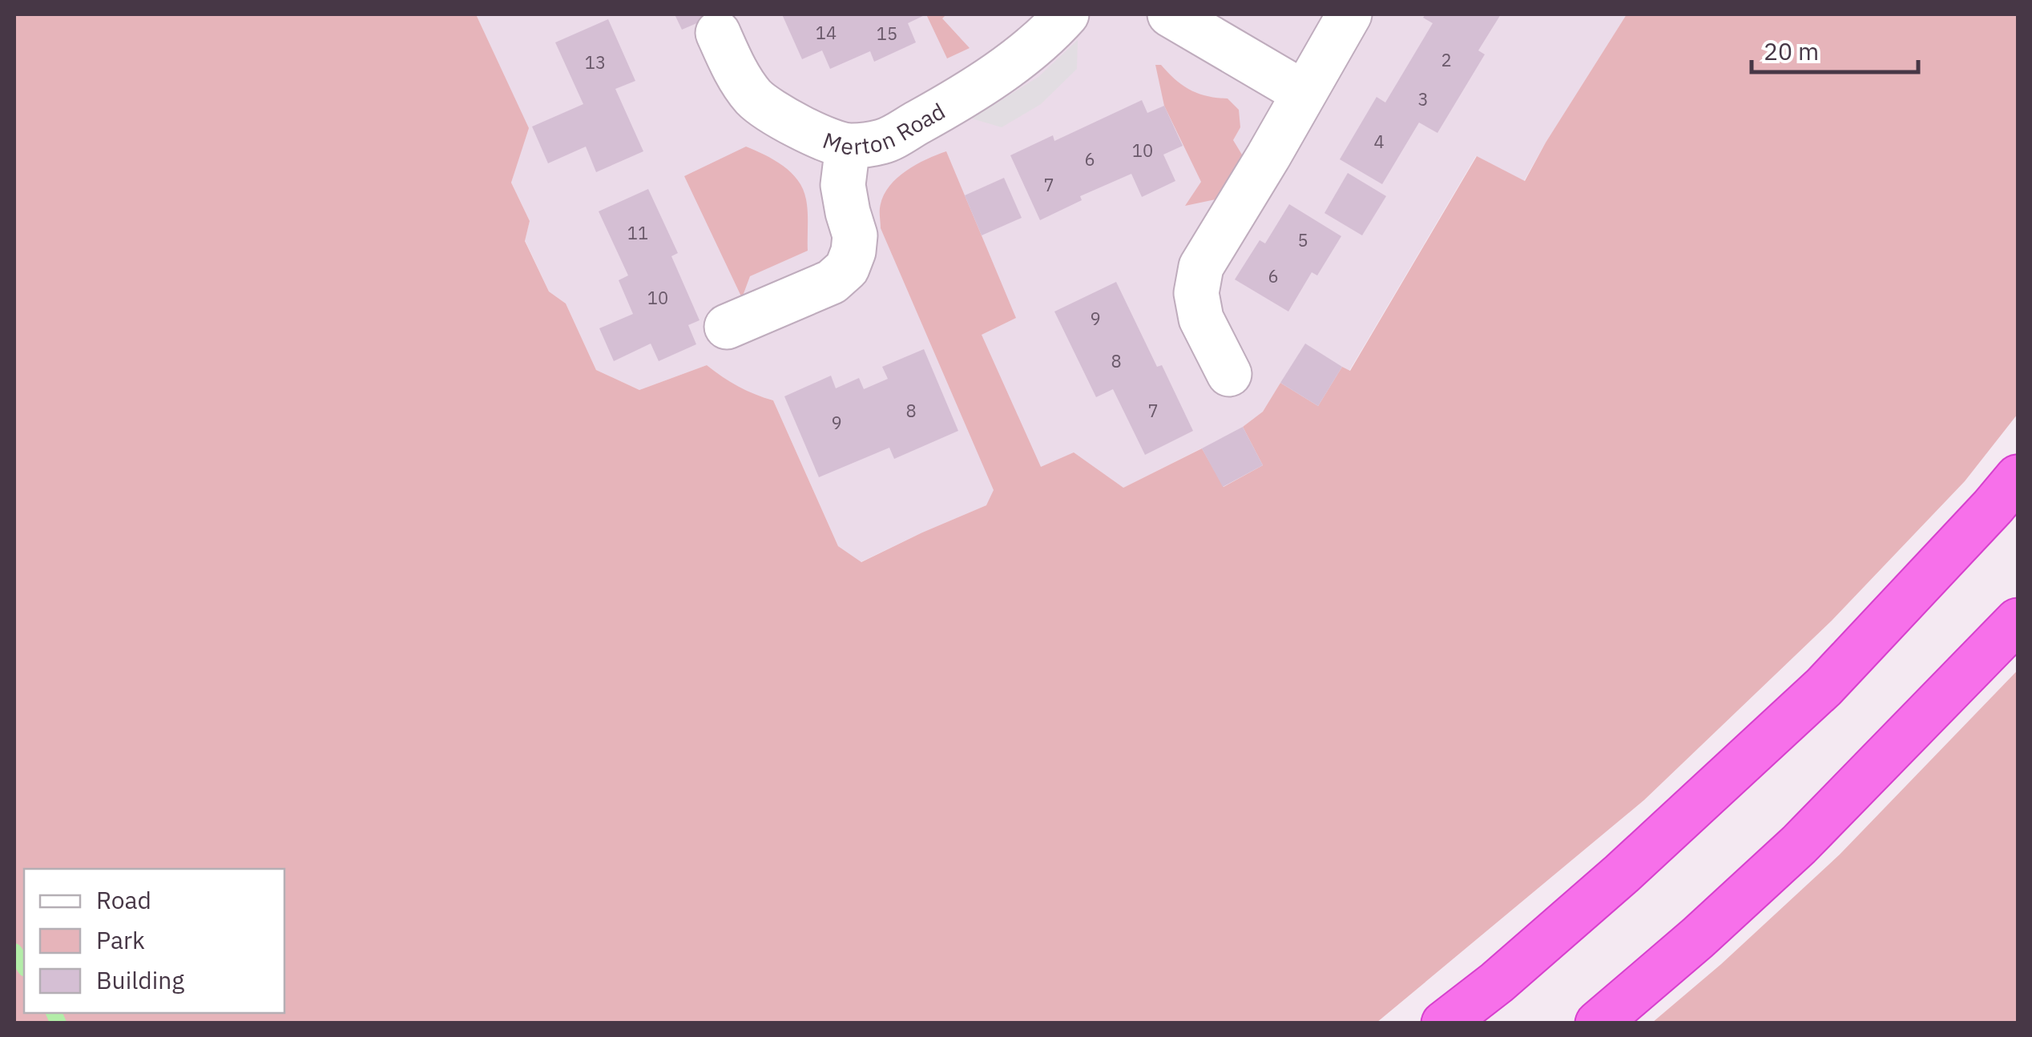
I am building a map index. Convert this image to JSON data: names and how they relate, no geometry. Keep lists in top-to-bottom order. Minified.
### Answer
{"streets":{"street":["Merton Road"]},"house_numbers":["14","15","2","13","3","4","10","6","7","11","5","6","10","9","8","8","7","9"],"legend":["Road","Park","Building"],"scale_bar":"20 m"}
